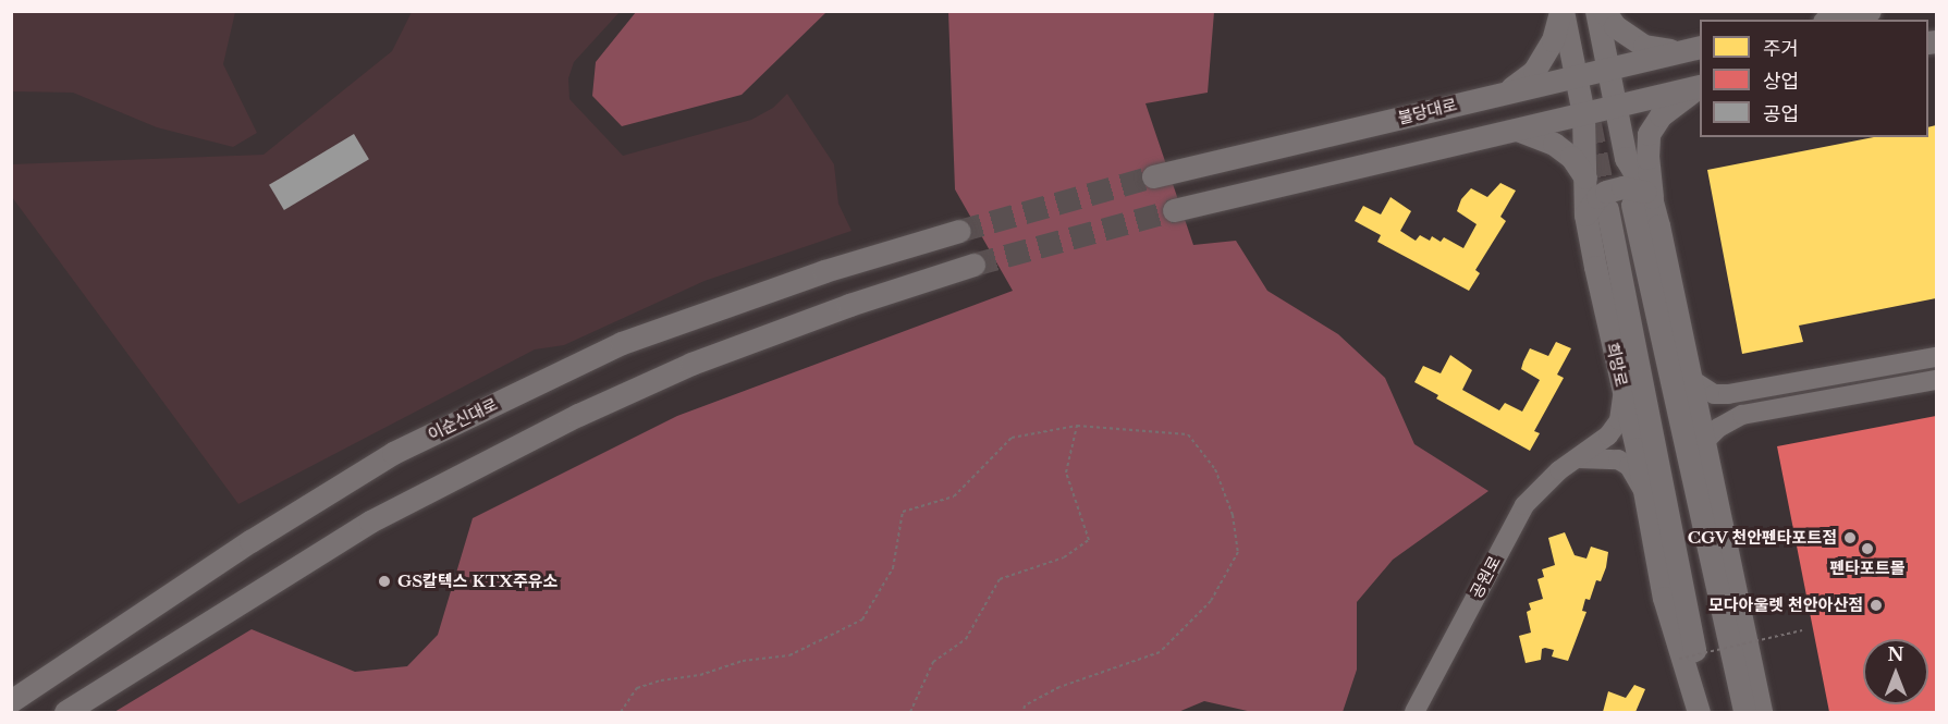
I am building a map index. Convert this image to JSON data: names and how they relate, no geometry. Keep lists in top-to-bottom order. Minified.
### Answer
{"streets":{"main road":["불당대로","희망로","이순신대로"],"street":["공원로"]},"crossings":[["불당대로","희망로"],["희망로","공원로"]],"places":["CGV 천안펜타포트점","펜타포트몰","GS칼텍스 KTX주유소","모다아울렛 천안아산점"],"legend":["주거","상업","공업"],"north":"top"}
